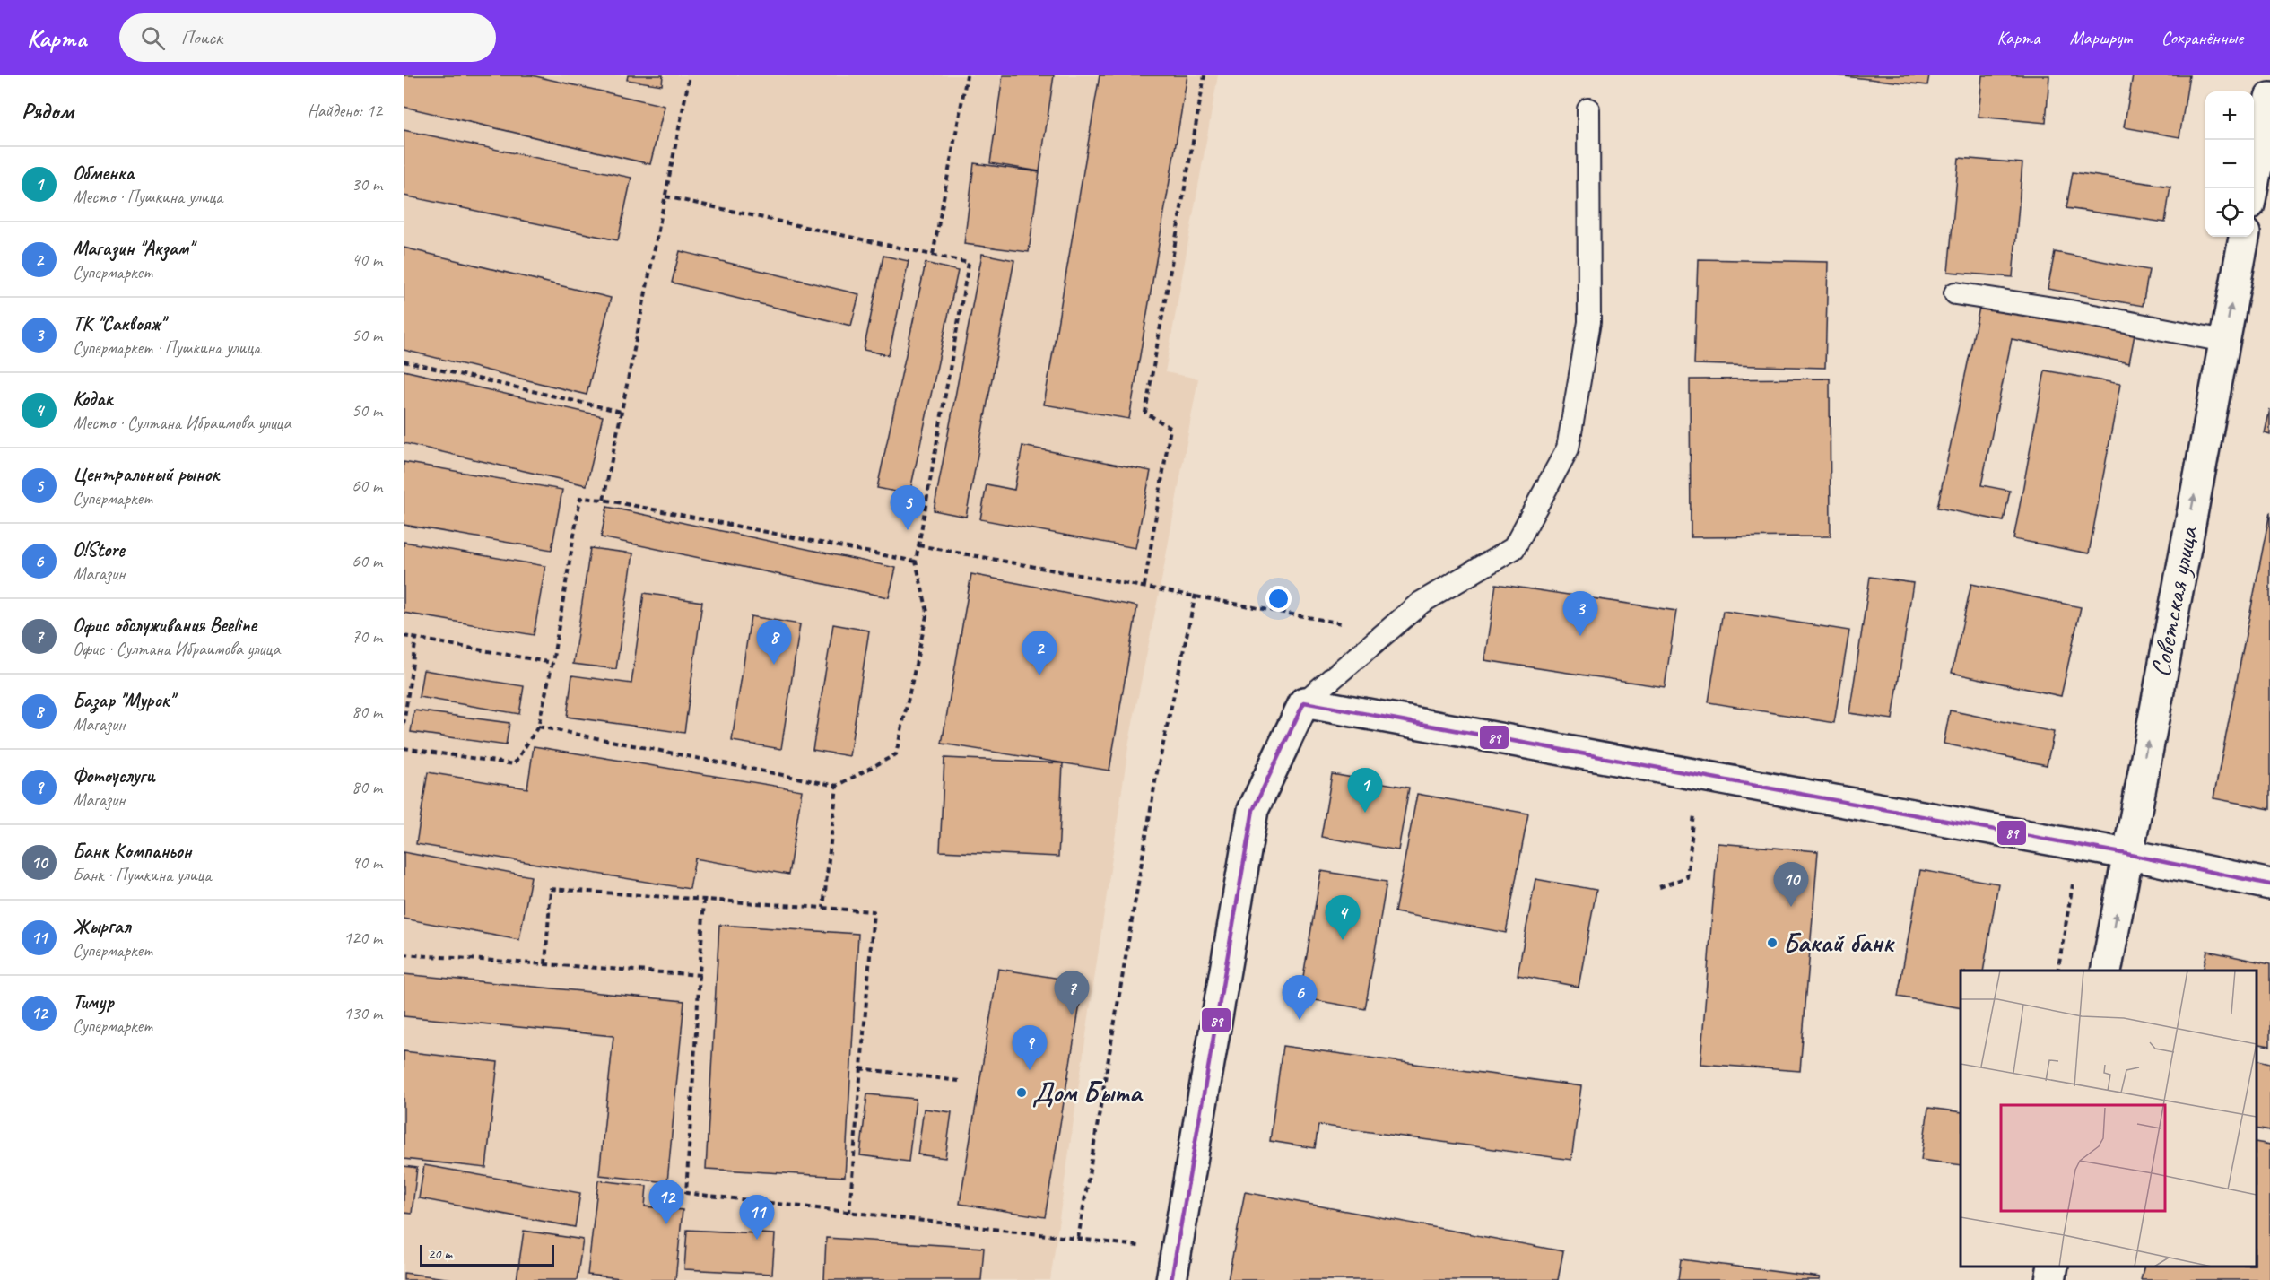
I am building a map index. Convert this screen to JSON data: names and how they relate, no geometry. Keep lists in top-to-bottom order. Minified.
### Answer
{"streets":{"street":["Советская улица"]},"one_way":["Советская улица"],"places":["Бакай банк","Дом Быта"],"lines":["transit line 89"],"scale_bar":"20 m","page":{"header":"Карта","search":"Поиск","nav":["Карта","Маршрут","Сохранённые"],"heading":["Рядом","Найдено: 12"],"map_buttons":["+","−"],"list":[{"mark":"1","name":"Обменка","note":"Место · Пушкина улица","value":"30 m"},{"mark":"2","name":"Магазин \"Акзам\"","note":"Супермаркет","value":"40 m"},{"mark":"3","name":"ТК \"Саквояж\"","note":"Супермаркет · Пушкина улица","value":"50 m"},{"mark":"4","name":"Кодак","note":"Место · Султана Ибраимова улица","value":"50 m"},{"mark":"5","name":"Центральный рынок","note":"Супермаркет","value":"60 m"},{"mark":"6","name":"O!Store","note":"Магазин","value":"60 m"},{"mark":"7","name":"Офис обслуживания Beeline","note":"Офис · Султана Ибраимова улица","value":"70 m"},{"mark":"8","name":"Базар \"Мурок\"","note":"Магазин","value":"80 m"},{"mark":"9","name":"Фотоуслуги","note":"Магазин","value":"80 m"},{"mark":"10","name":"Банк Компаньон","note":"Банк · Пушкина улица","value":"90 m"},{"mark":"11","name":"Жыргал","note":"Супермаркет","value":"120 m"},{"mark":"12","name":"Тимур","note":"Супермаркет","value":"130 m"}],"pins":["5","3","8","2","1","10","4","7","6","9","12","11"],"scale":"20 m"}}
